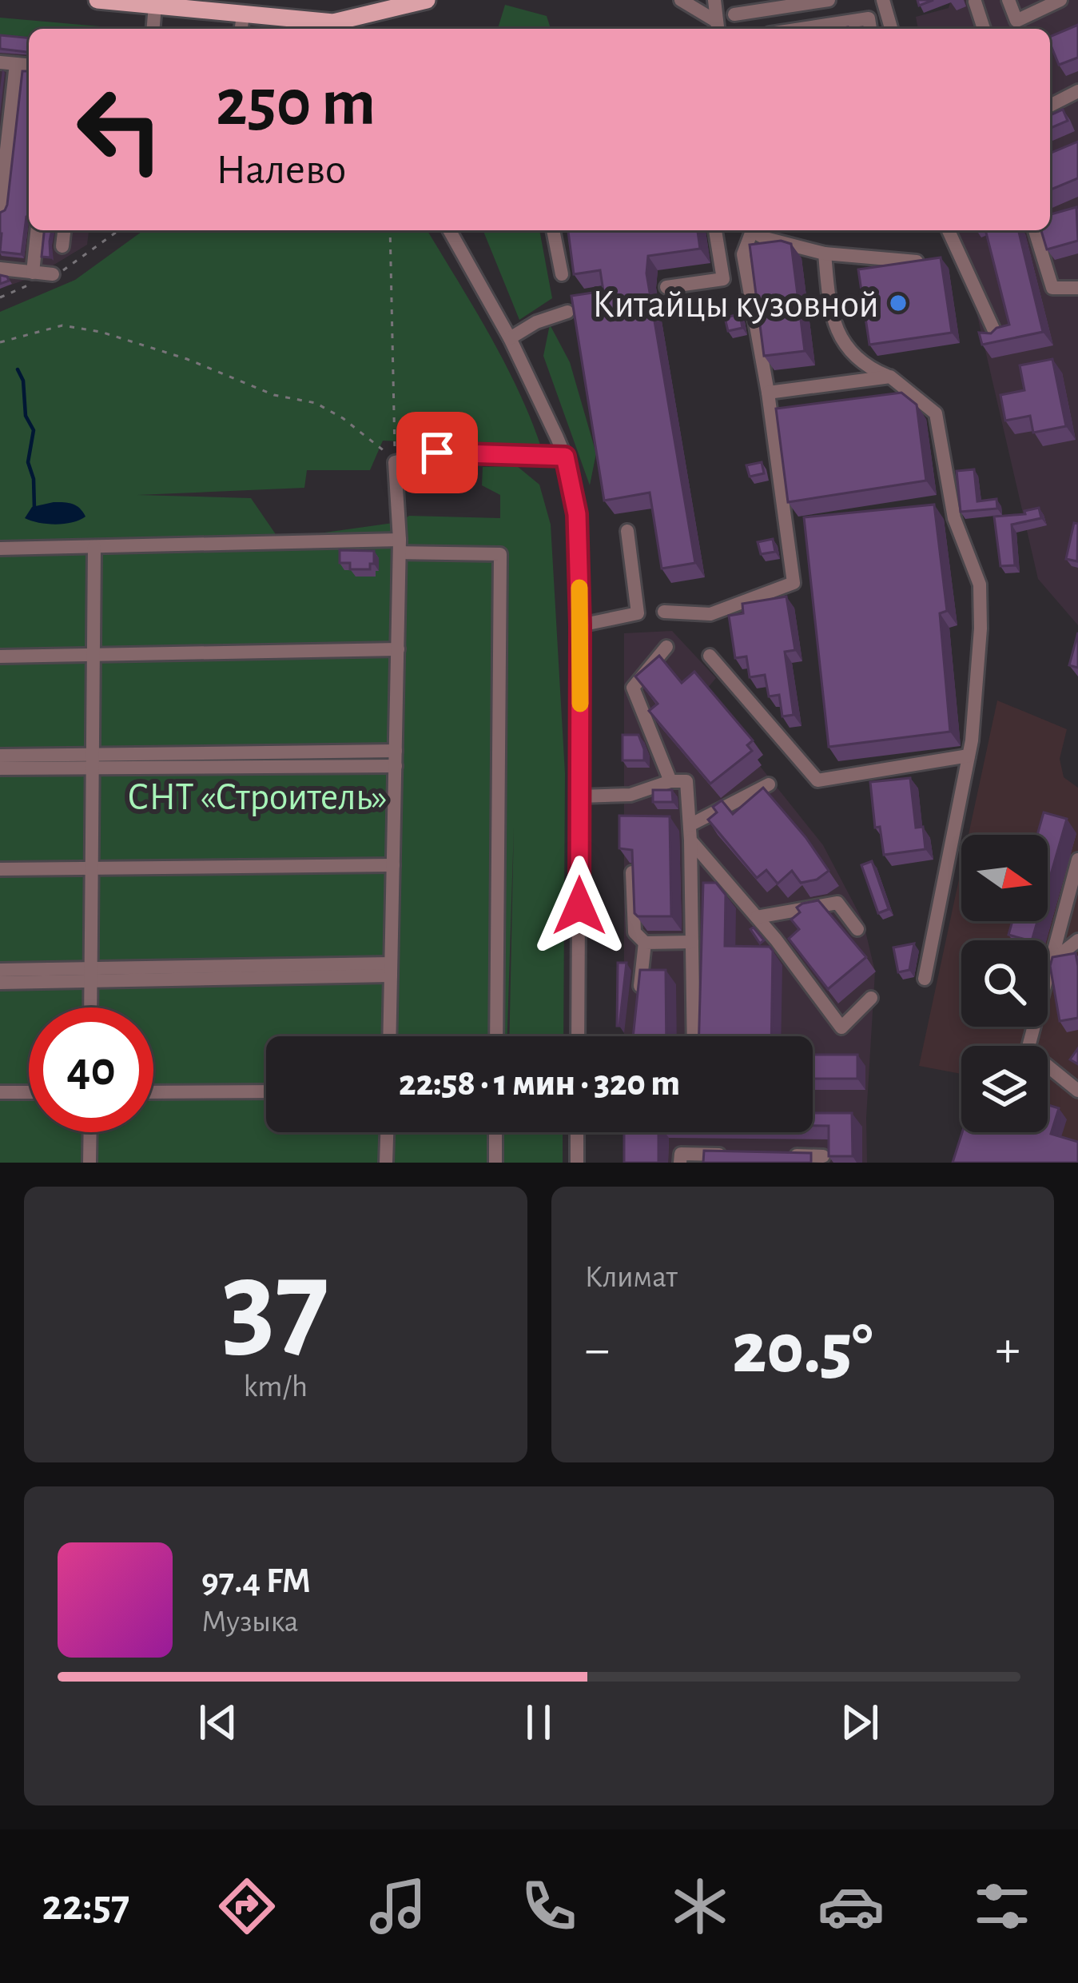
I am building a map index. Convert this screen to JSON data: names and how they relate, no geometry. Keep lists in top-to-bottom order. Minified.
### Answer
{"parks":["СНТ «Строитель»"],"places":["Китайцы кузовной"],"north":"right","page":{"turn":["250 m","Налево"],"limit":"40","trip":"22:58 · 1 мин · 320 m","tile":[["37","km/h"],"Климат"],"heat":["−","20.5°","+"],"song":["97.4 FM","Музыка"],"tabs":"22:57"}}
